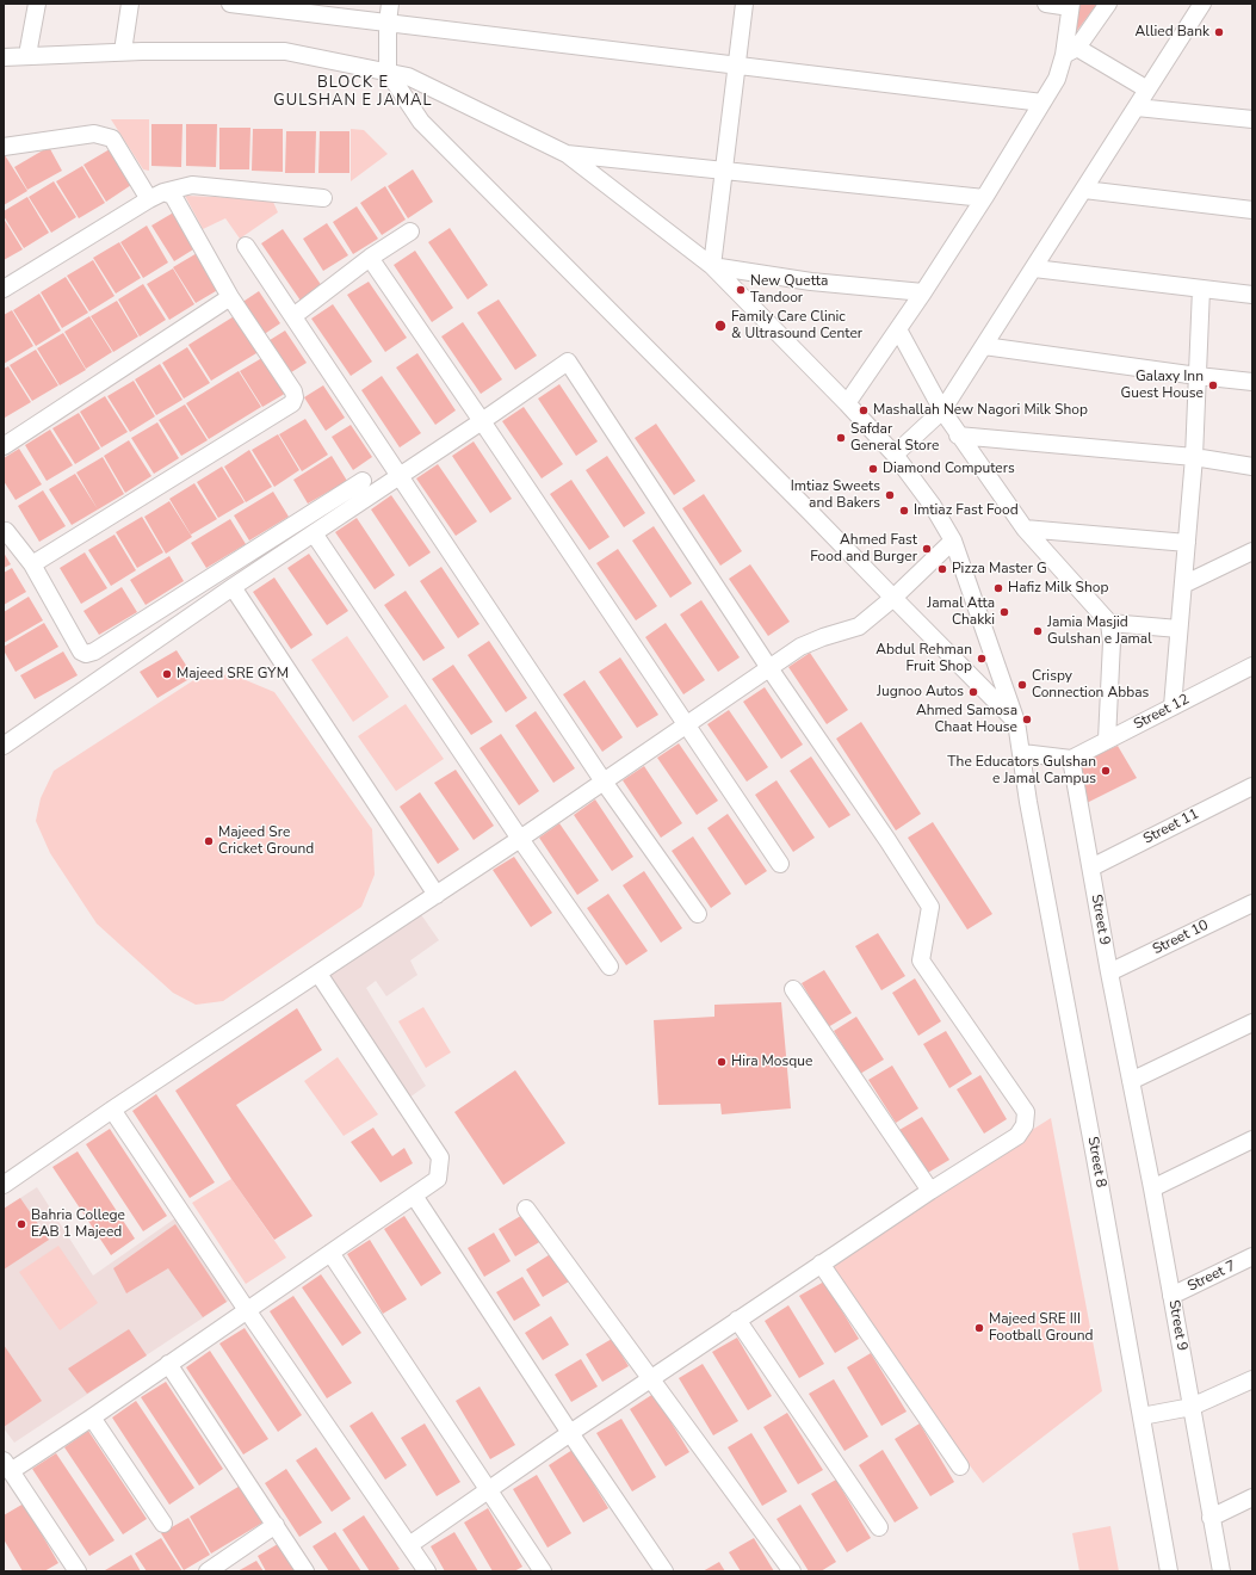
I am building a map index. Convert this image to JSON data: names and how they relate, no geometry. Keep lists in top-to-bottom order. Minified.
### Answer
{"streets":{"street":["Street 12","Street 11","Street 9","Street 10","Street 8","Street 7"]},"crossings":[["Street 12","Street 9"],["Street 11","Street 9"],["Street 9","Street 10"],["Street 9","Street 7"]],"districts":["BLOCK E GULSHAN E JAMAL"],"places":["Allied Bank","New Quetta Tandoor","Family Care Clinic & Ultrasound Center","Galaxy Inn Guest House","Mashallah New Nagori Milk Shop","Safdar General Store","Diamond Computers","Imtiaz Sweets and Bakers","Imtiaz Fast Food","Ahmed Fast Food and Burger","Pizza Master G","Hafiz Milk Shop","Jamal Atta Chakki","Jamia Masjid Gulshan e Jamal","Abdul Rehman Fruit Shop","Majeed SRE GYM","Crispy Connection Abbas","Jugnoo Autos","Ahmed Samosa Chaat House","The Educators Gulshan e Jamal Campus","Majeed Sre Cricket Ground","Hira Mosque","Bahria College EAB 1 Majeed","Majeed SRE III Football Ground"]}
